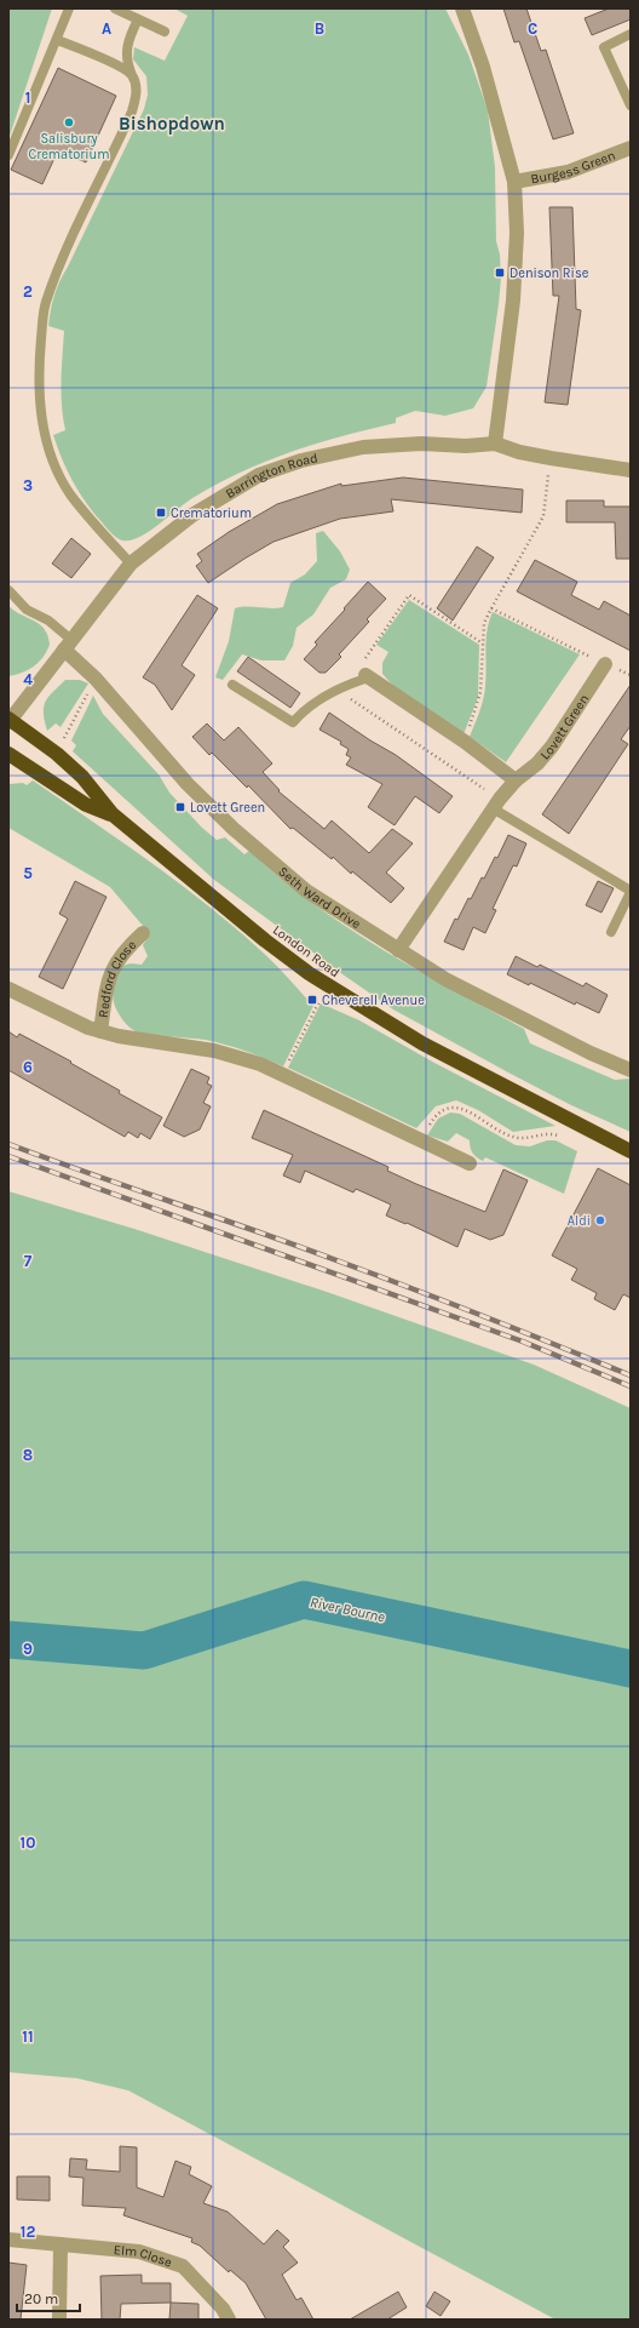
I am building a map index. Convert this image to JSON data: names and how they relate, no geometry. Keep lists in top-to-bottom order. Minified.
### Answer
{"streets":{"highway":["London Road"],"street":["Burgess Green","Barrington Road","Lovett Green","Seth Ward Drive","Redford Close","Elm Close"]},"crossings":[["Barrington Road","Seth Ward Drive"],["Barrington Road","London Road"],["Lovett Green","Seth Ward Drive"]],"districts":["Bishopdown"],"water":["River Bourne"],"places":{"other":["Salisbury Crematorium","Aldi"],"transit":["Denison Rise","Crematorium","Lovett Green","Cheverell Avenue"]},"scale_bar":"20 m","grid":{"columns":["A","B","C"],"rows":["1","2","3","4","5","6","7","8","9","10","11","12"]}}
